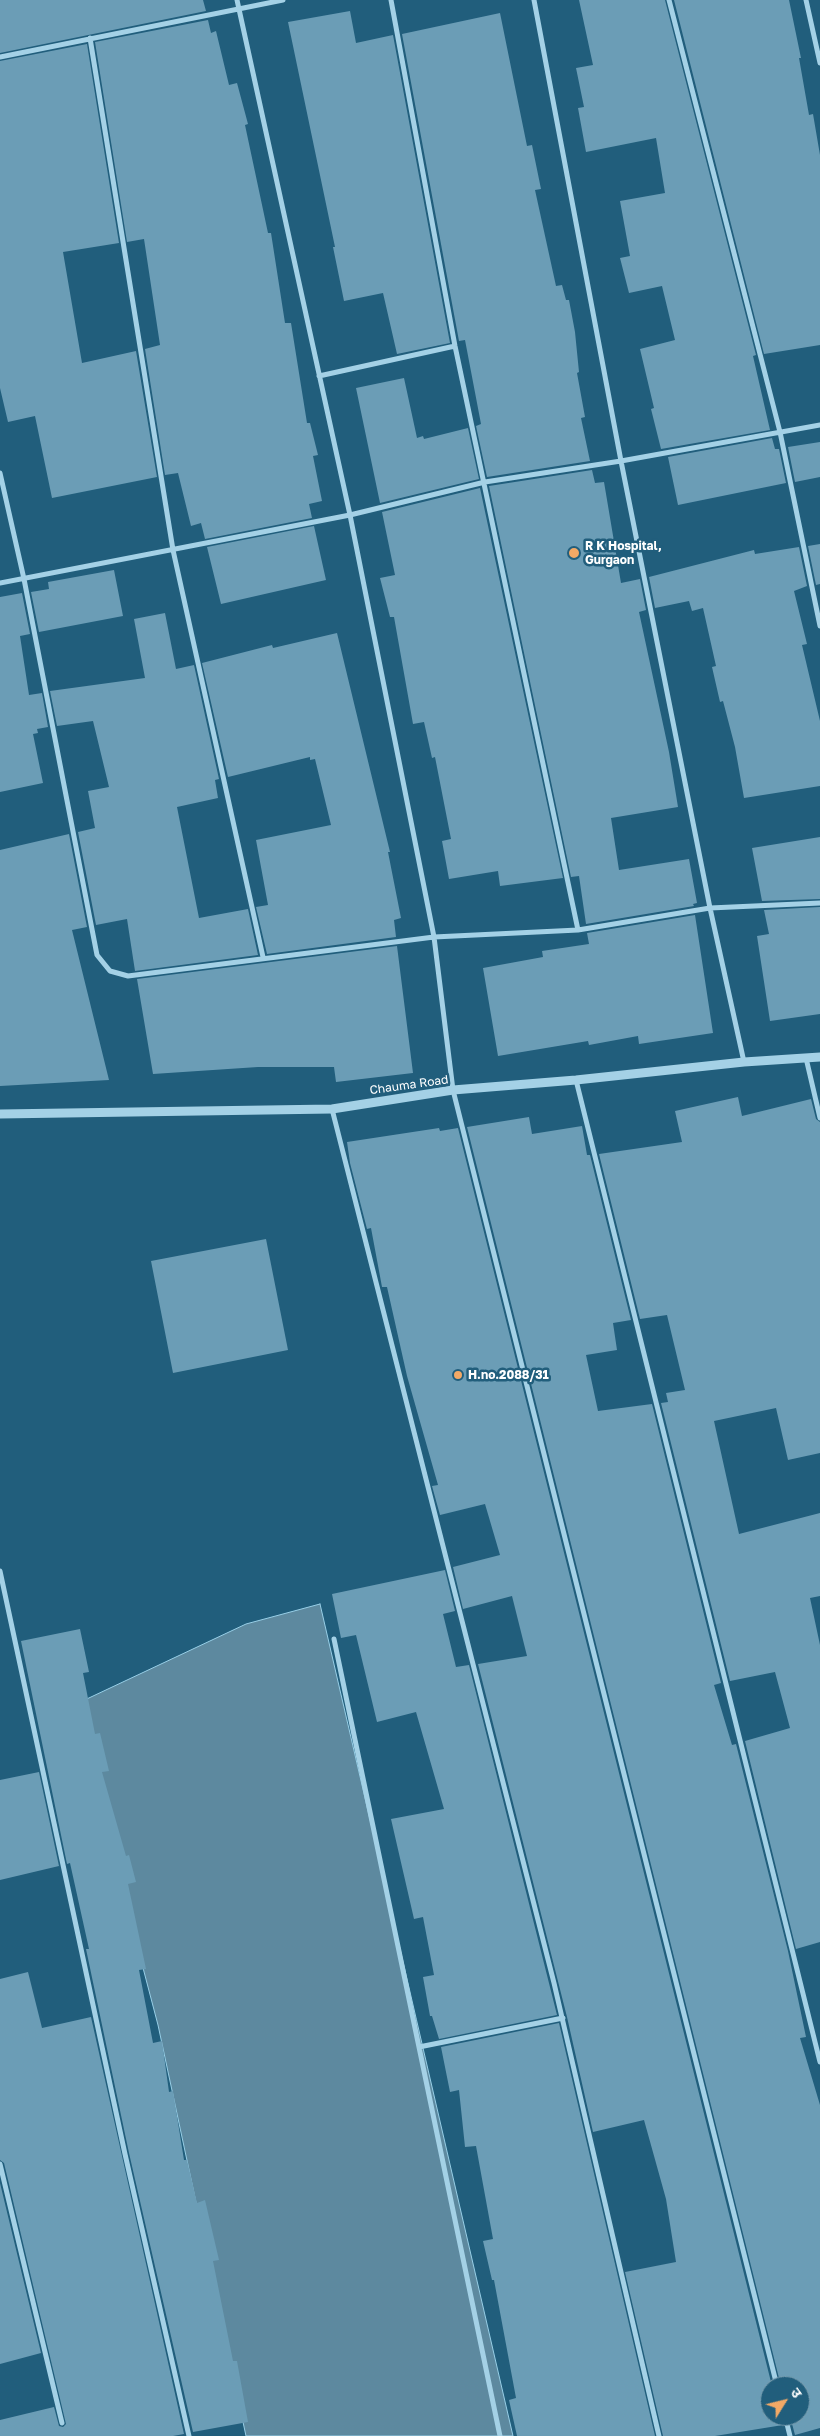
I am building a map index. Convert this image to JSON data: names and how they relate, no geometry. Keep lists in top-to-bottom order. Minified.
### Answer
{"streets":{"street":["Chauma Road"]},"places":["R K Hospital, Gurgaon","H.no.2088/31"],"north":"top right"}
